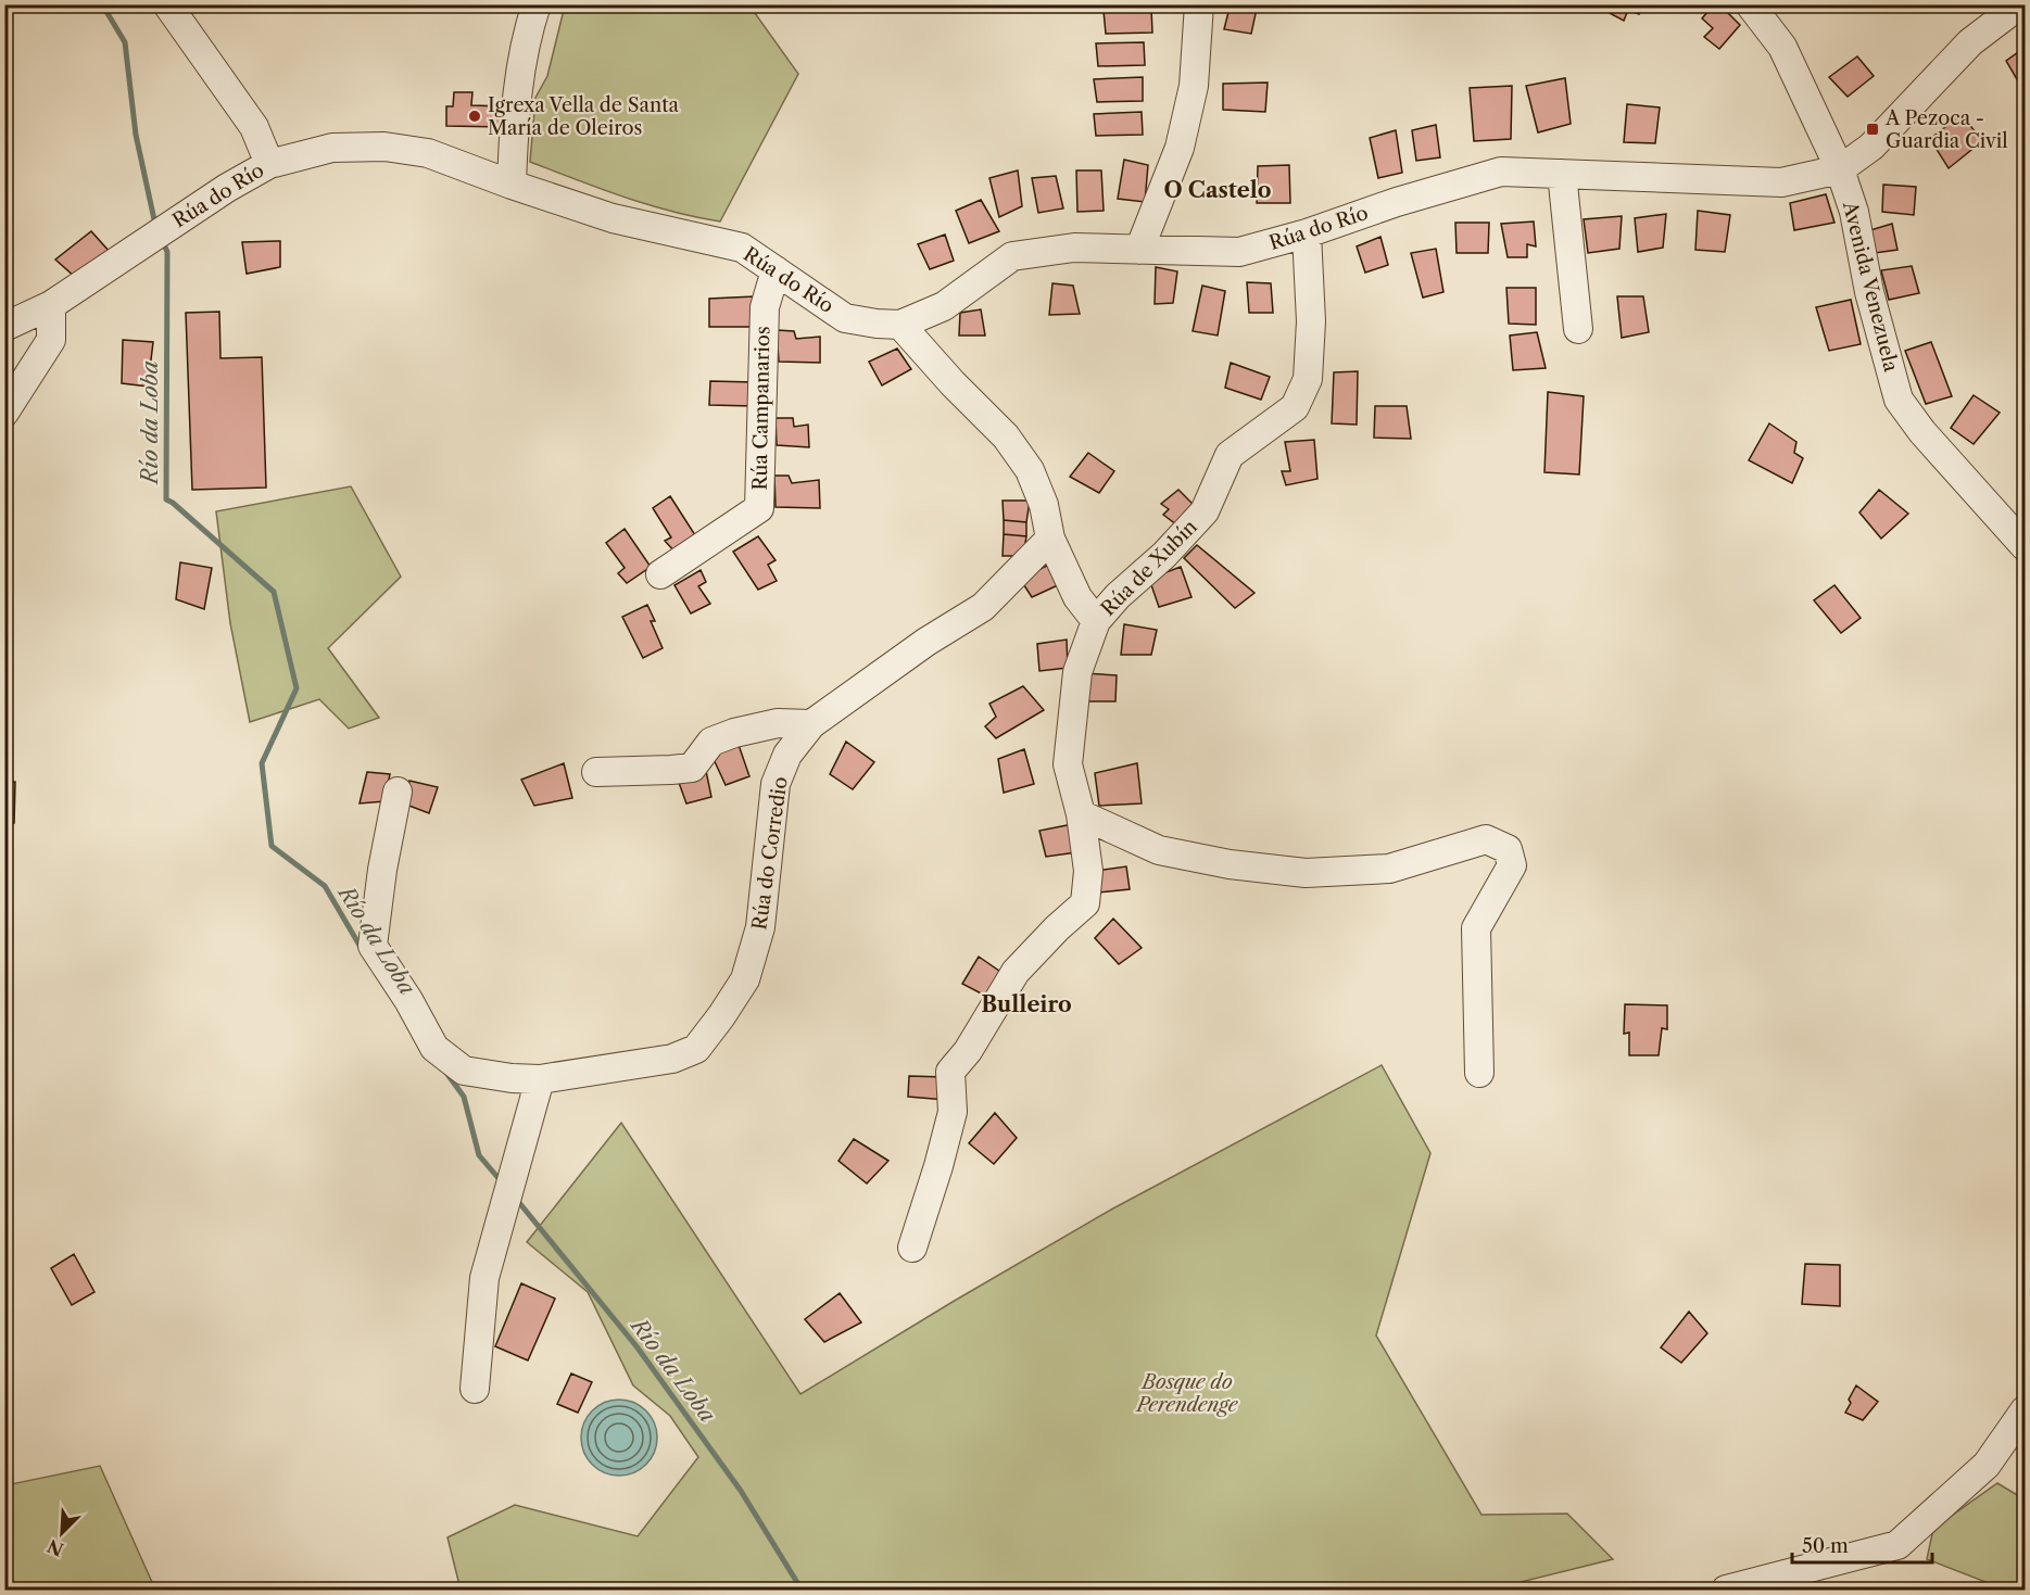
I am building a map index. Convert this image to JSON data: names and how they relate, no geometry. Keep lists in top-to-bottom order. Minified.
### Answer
{"streets":{"street":["Rúa do Río","Avenida Venezuela","Rúa Campanarios","Rúa de Xubín","Rúa do Corredio"]},"crossings":[["Rúa do Río","Avenida Venezuela"],["Rúa do Río","Rúa Campanarios"],["Rúa do Río","Rúa de Xubín"],["Rúa de Xubín","Rúa do Corredio"]],"districts":["O Castelo","Bulleiro"],"water":["Río da Loba"],"parks":["Bosque do Perendenge"],"places":{"other":["Igrexa Vella de Santa María de Oleiros"],"transit":["A Pezoca - Guardia Civil"]},"scale_bar":"50 m","north":"bottom left"}
